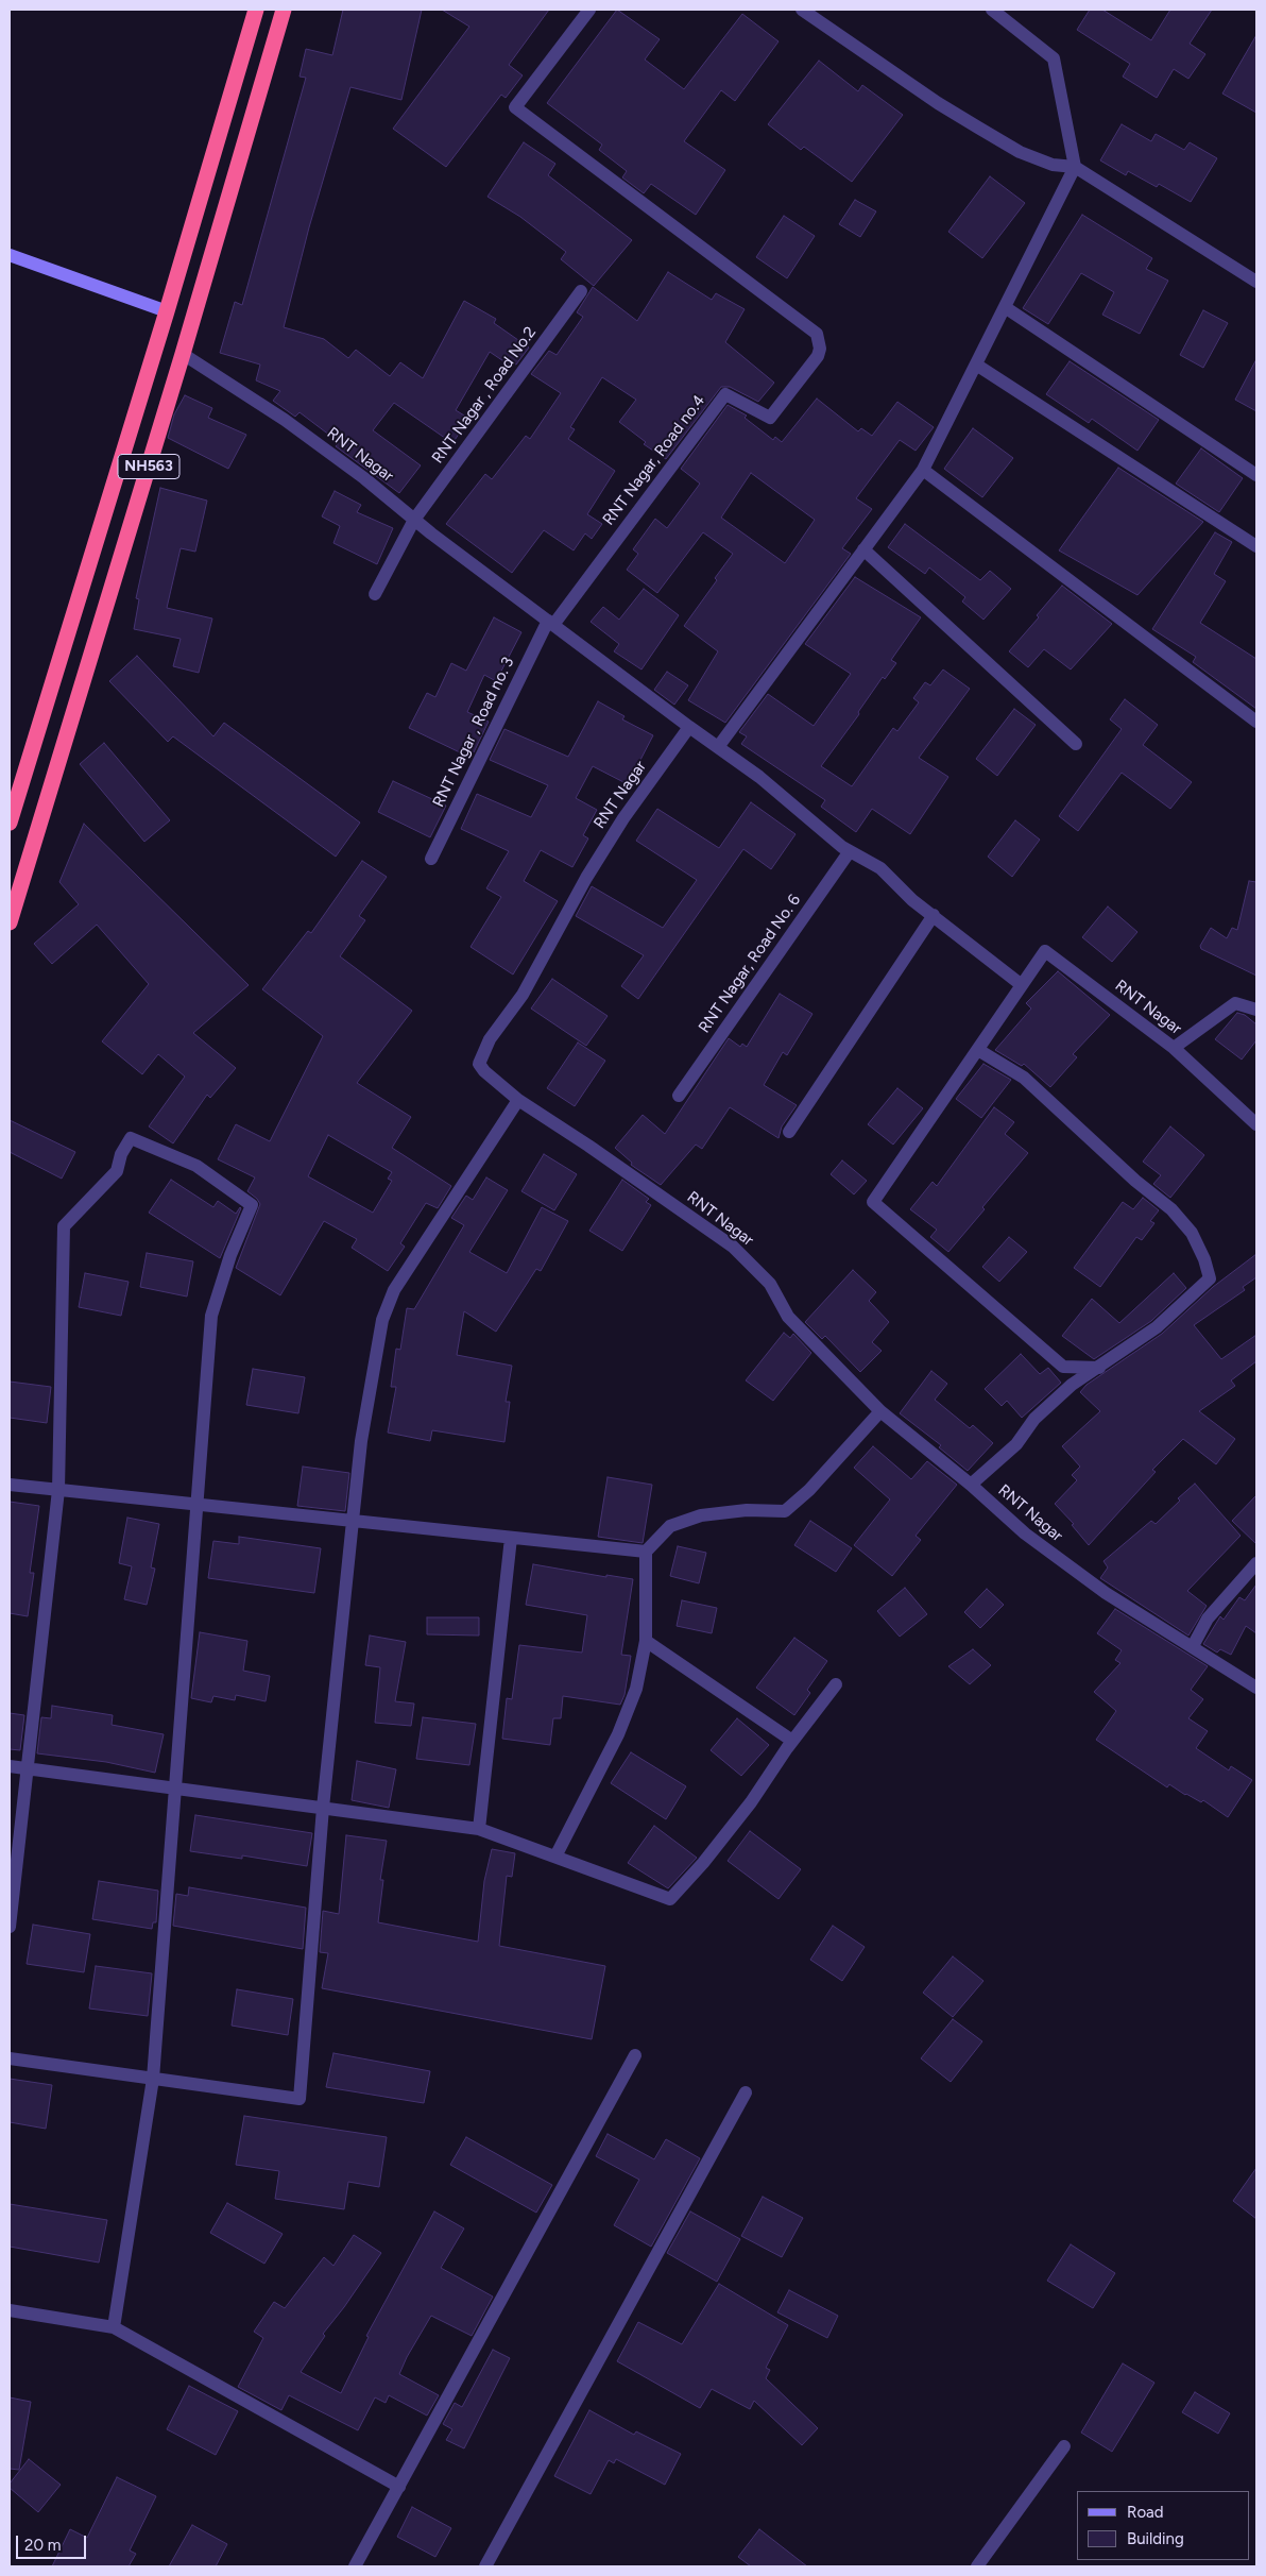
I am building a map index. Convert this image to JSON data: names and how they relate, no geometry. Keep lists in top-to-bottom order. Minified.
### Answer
{"streets":{"highway":["NH563"],"street":["RNT Nagar , Road No.2","RNT Nagar","RNT Nagar, Road no.4","RNT Nagar , Road no. 3","RNT Nagar, Road No. 6"]},"crossings":[["RNT Nagar , Road No.2","RNT Nagar"],["RNT Nagar","RNT Nagar, Road no.4"],["RNT Nagar","NH563"],["RNT Nagar","RNT Nagar , Road no. 3"],["RNT Nagar","RNT Nagar, Road No. 6"],["RNT Nagar, Road no.4","RNT Nagar , Road no. 3"]],"legend":["Road","Building"],"scale_bar":"20 m"}
